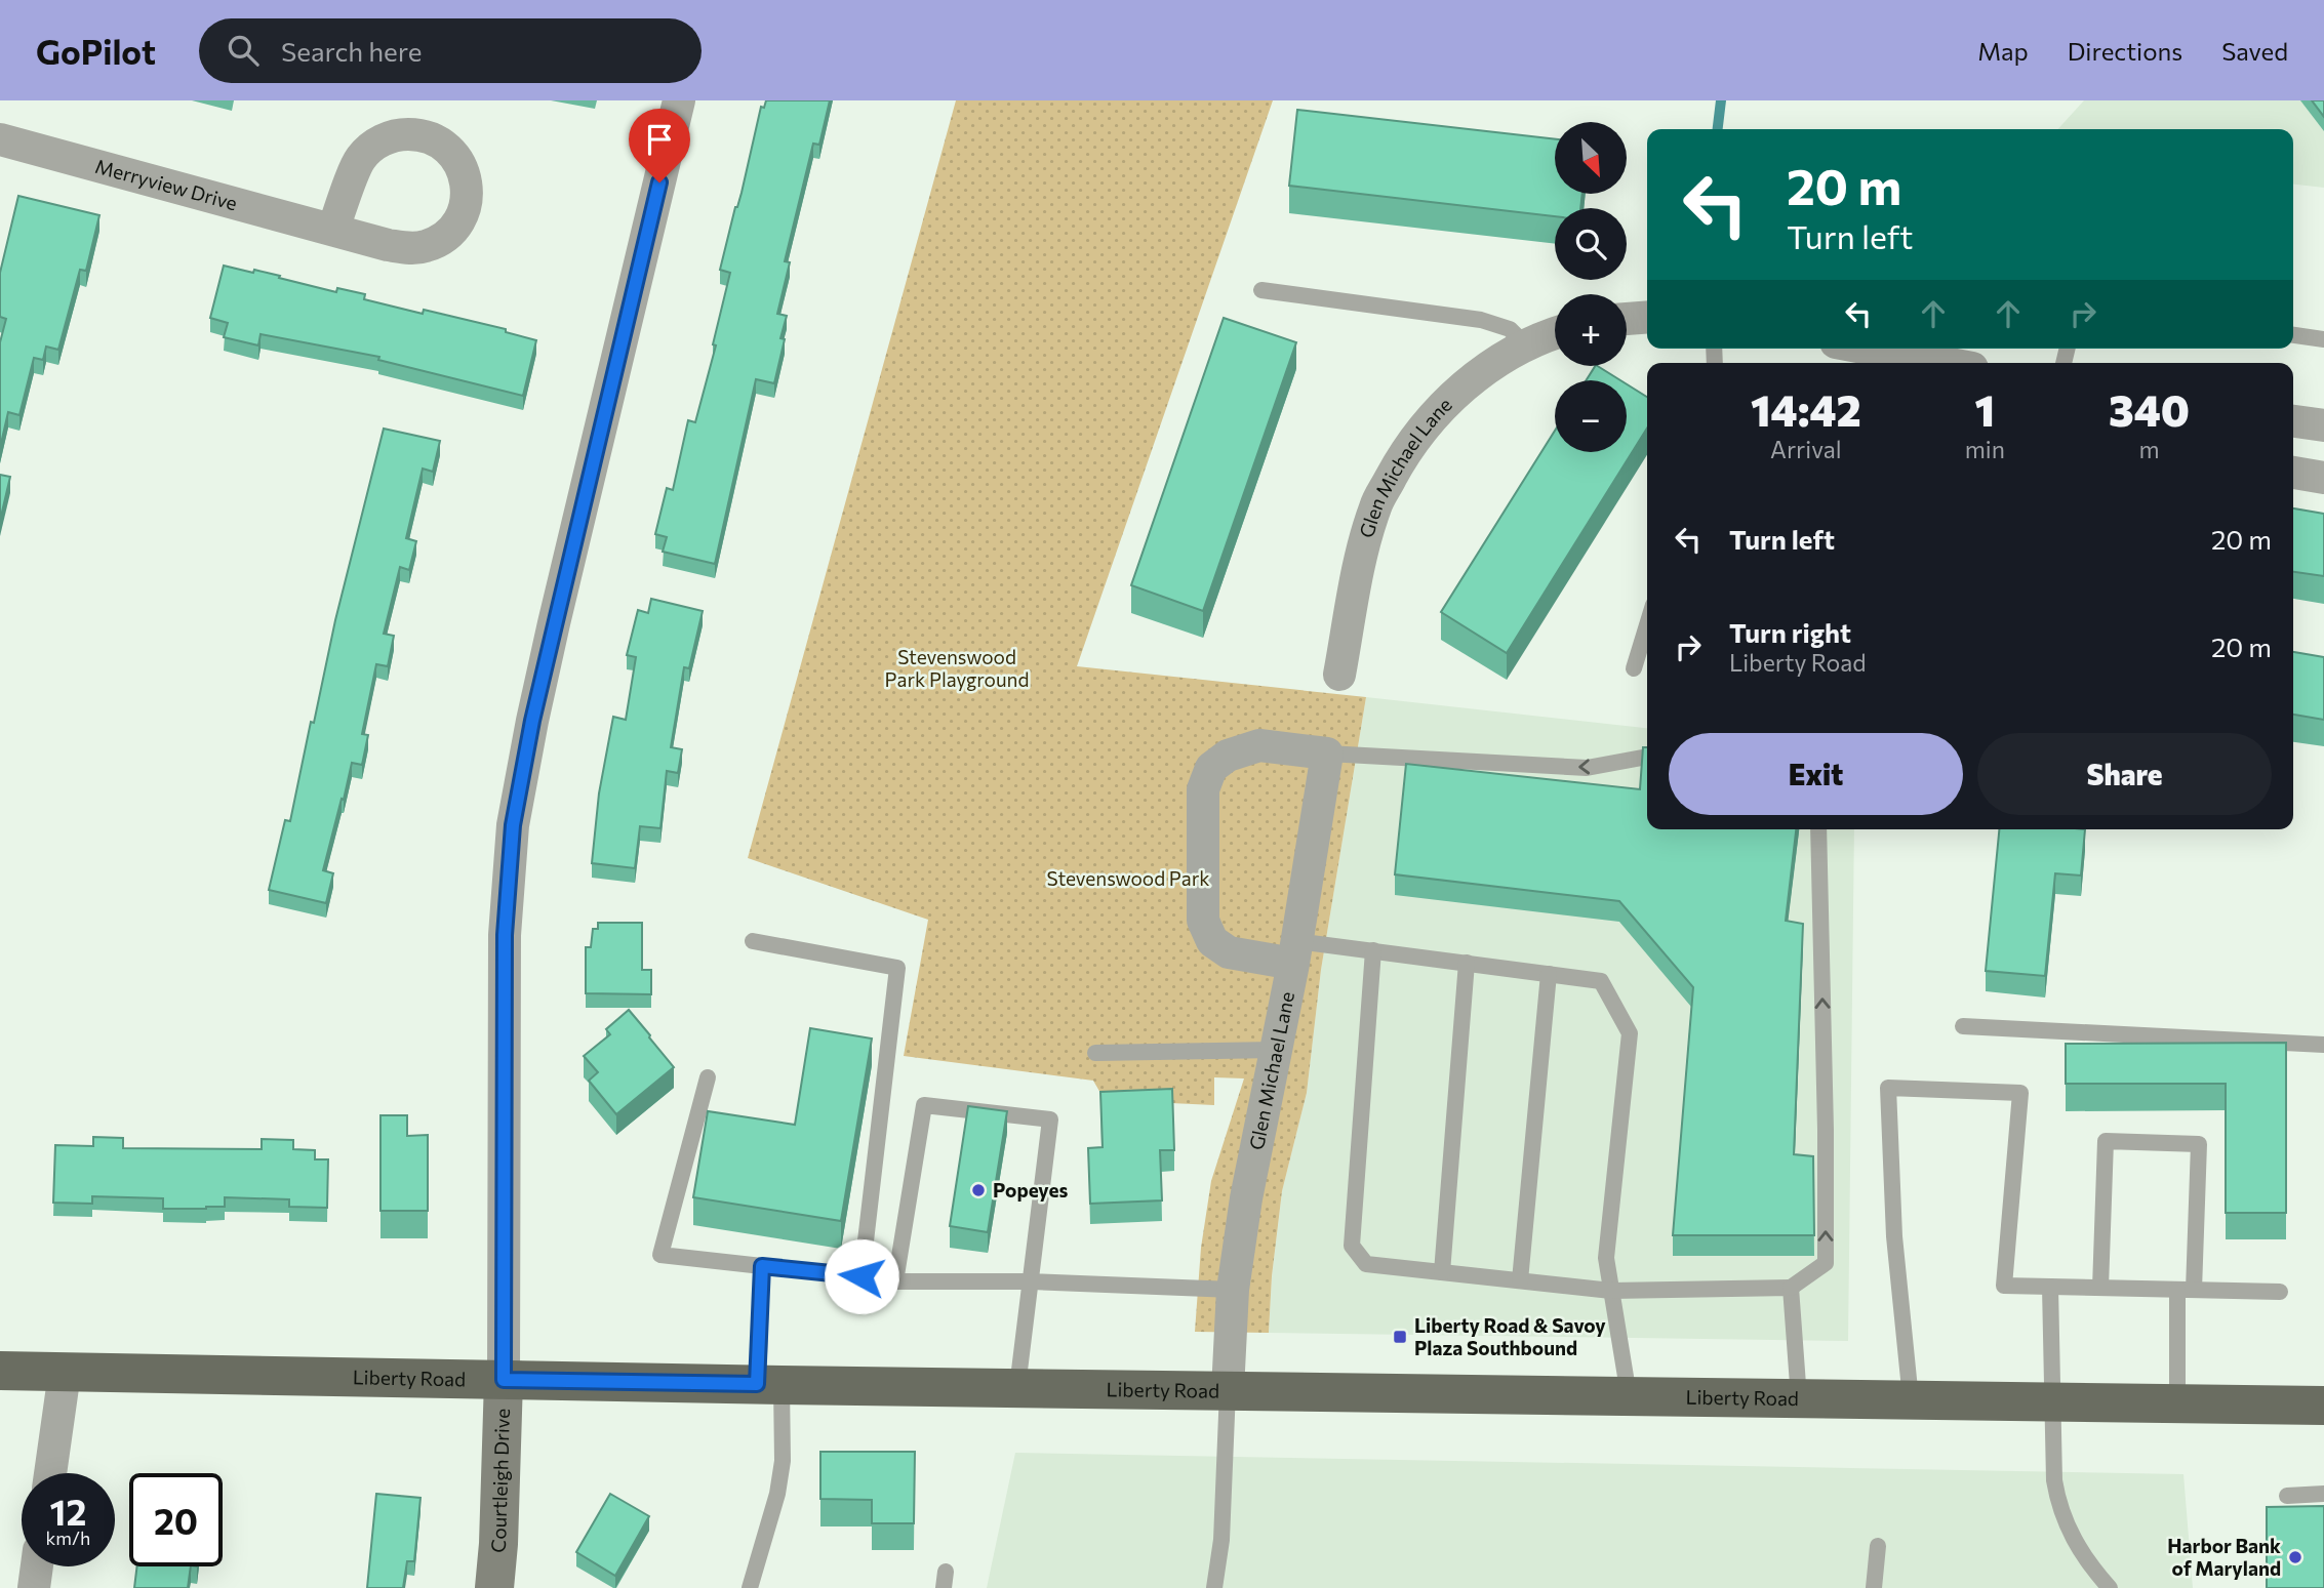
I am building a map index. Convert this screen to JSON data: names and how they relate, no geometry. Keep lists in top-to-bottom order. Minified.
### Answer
{"streets":{"main road":["Liberty Road"],"street":["Merryview Drive","Glen Michael Lane","Courtleigh Drive"]},"crossings":[["Glen Michael Lane","Liberty Road"],["Liberty Road","Courtleigh Drive"]],"parks":["Stevenswood Park Playground","Stevenswood Park"],"places":{"other":["Popeyes","Harbor Bank of Maryland"],"transit":["Liberty Road & Savoy Plaza Southbound"]},"north":"bottom right","page":{"header":"GoPilot","search":"Search here","nav":["Map","Directions","Saved"],"map_buttons":["+","−"],"turn":["20 m","Turn left"],"eta":["14:42","Arrival","1","min","340","m"],"list":[{"name":"Turn left","value":"20 m"},{"name":"Turn right","note":"Liberty Road","value":"20 m"}],"buttons":["Exit","Share"],"speed":"12 km/h","limit":"20"}}
